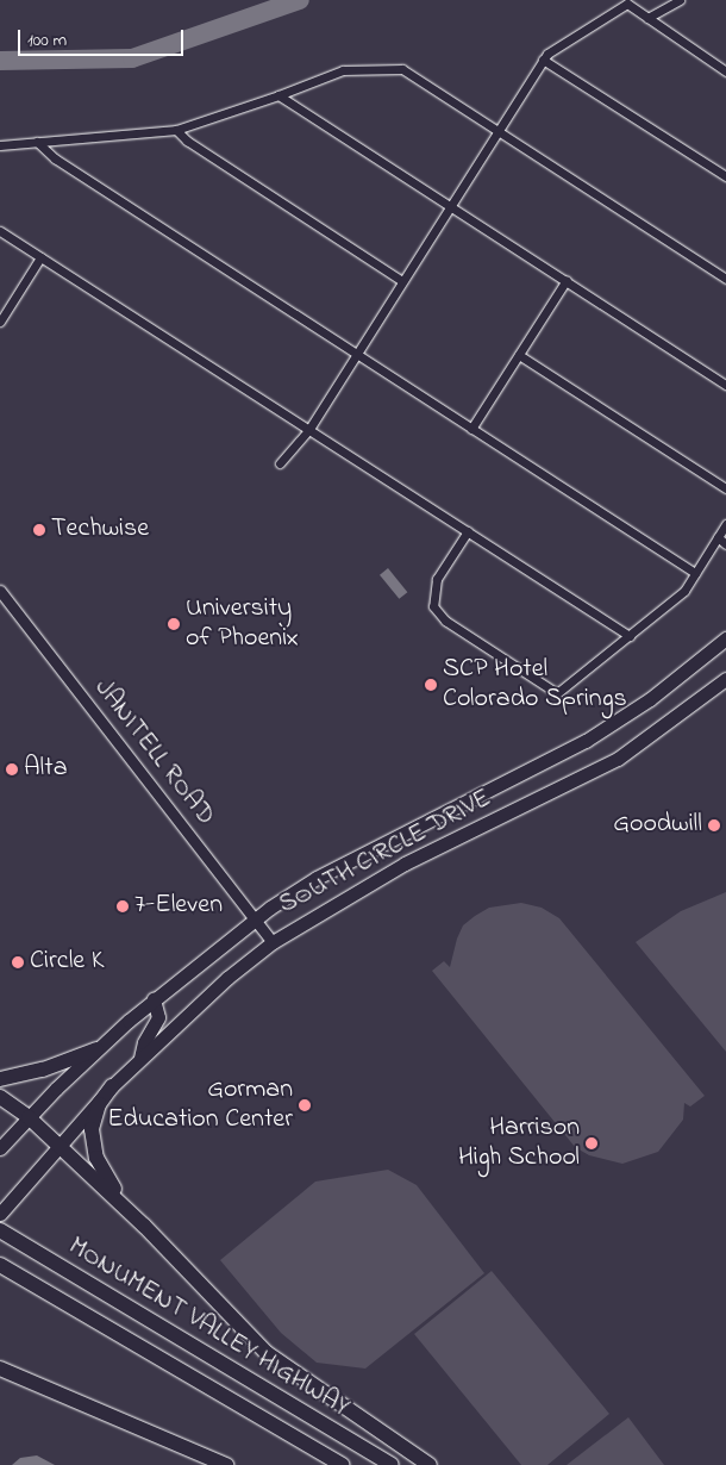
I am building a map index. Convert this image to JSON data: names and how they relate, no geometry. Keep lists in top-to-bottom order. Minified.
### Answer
{"streets":{"highway":["MONUMENT VALLEY HIGHWAY"],"main road":["SOUTH CIRCLE DRIVE"],"street":["JANITELL ROAD"]},"crossings":[["JANITELL ROAD","SOUTH CIRCLE DRIVE"]],"places":["Techwise","University of Phoenix","SCP Hotel Colorado Springs","Alta","Goodwill","7-Eleven","Circle K","Gorman Education Center","Harrison High School"],"scale_bar":"100 m"}
